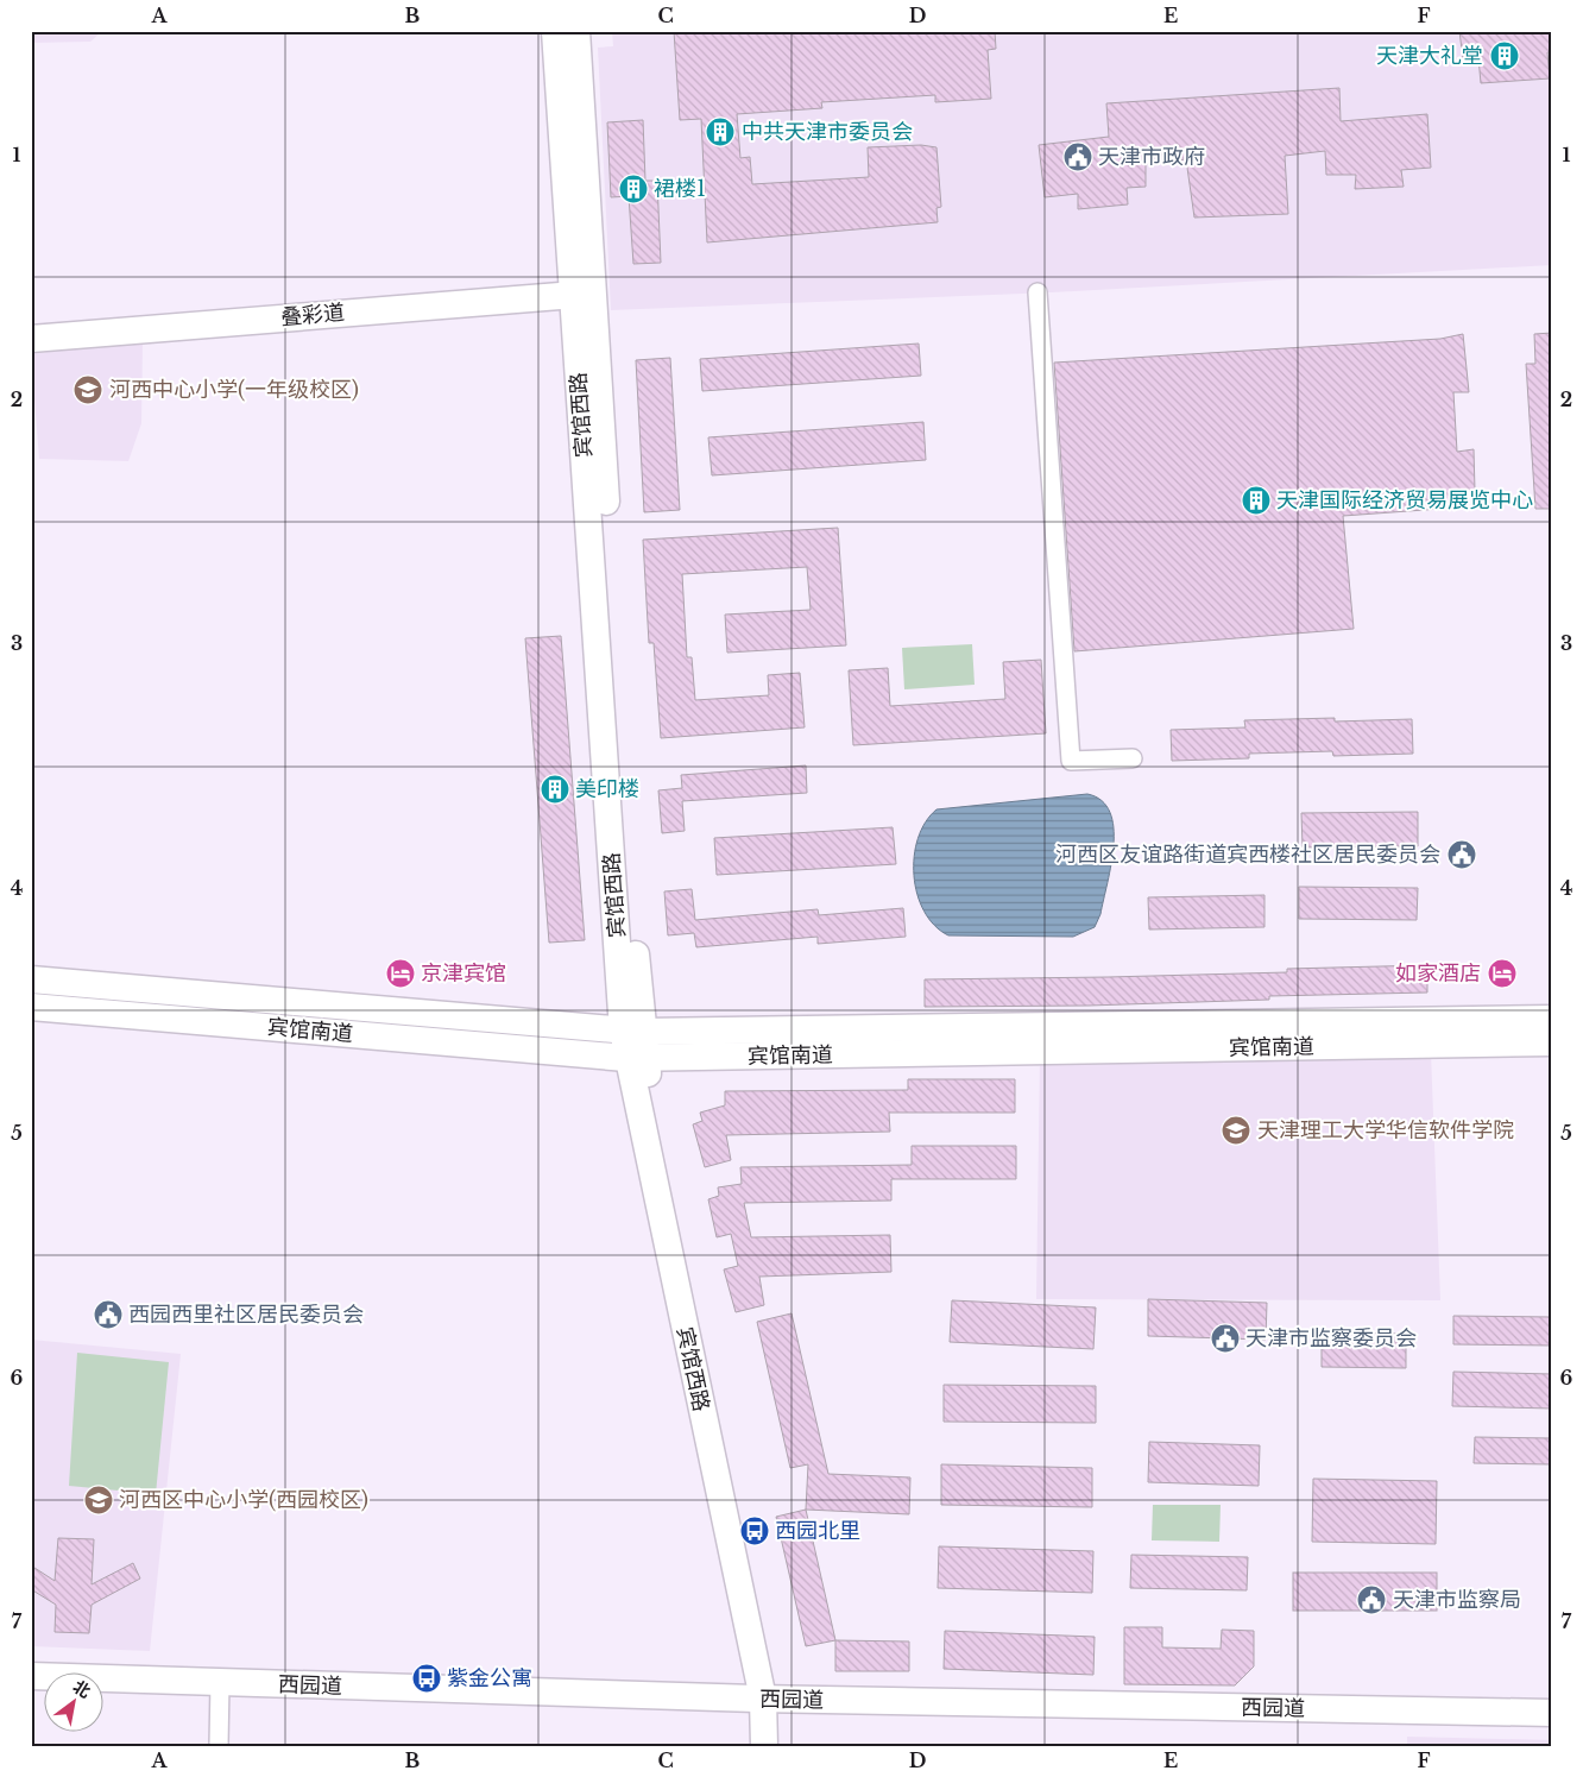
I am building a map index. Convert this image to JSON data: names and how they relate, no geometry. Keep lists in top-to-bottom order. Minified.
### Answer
{"streets":{"main road":["叠彩道","宾馆西路","宾馆南道","西园道"]},"crossings":[["叠彩道","宾馆西路"],["宾馆西路","宾馆南道"]],"places":{"building":["天津大礼堂","中共天津市委员会","裙楼1","天津国际经济贸易展览中心","美印楼"],"public building":["天津市政府","河西区友谊路街道宾西楼社区居民委员会","西园西里社区居民委员会","天津市监察委员会","天津市监察局"],"school or university":["河西中心小学(一年级校区)","天津理工大学华信软件学院","河西区中心小学(西园校区)"],"hotel":["京津宾馆","如家酒店"],"bus stop":["西园北里","紫金公寓"]},"north":"top right","grid":{"columns":["A","B","C","D","E","F"],"rows":["1","2","3","4","5","6","7"]}}
